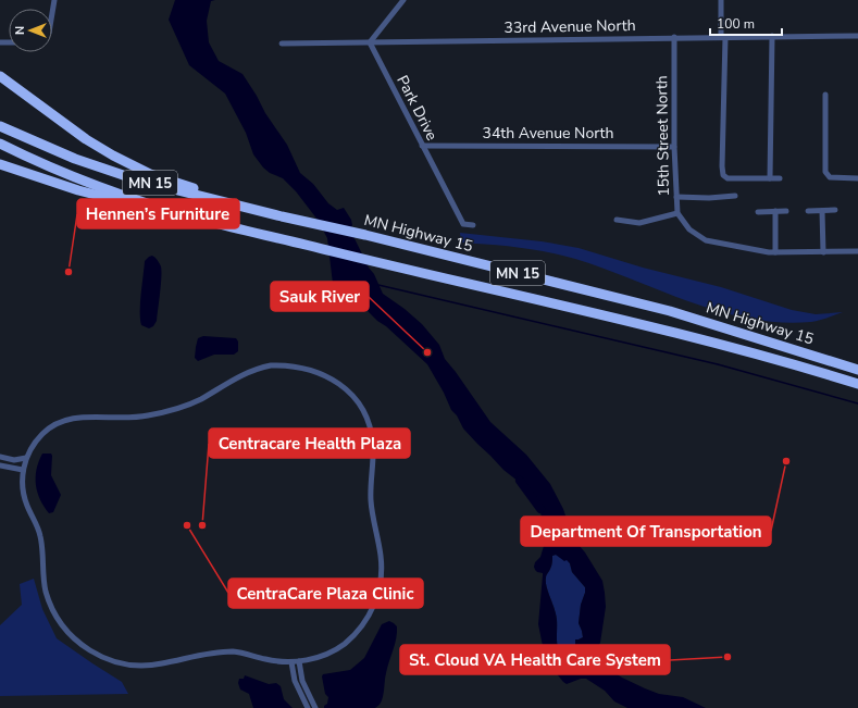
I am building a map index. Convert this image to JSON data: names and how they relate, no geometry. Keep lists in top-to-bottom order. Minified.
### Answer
{"streets":{"highway":["MN 15","MN Highway 15"],"street":["33rd Avenue North","Park Drive","34th Avenue North","15th Street North"]},"crossings":[["33rd Avenue North","Park Drive"],["33rd Avenue North","15th Street North"],["Park Drive","34th Avenue North"],["34th Avenue North","15th Street North"]],"places":["Hennen’s Furniture","Sauk River","Department Of Transportation","CentraCare Plaza Clinic","Centracare Health Plaza","St. Cloud VA Health Care System"],"scale_bar":"100 m","north":"left"}
